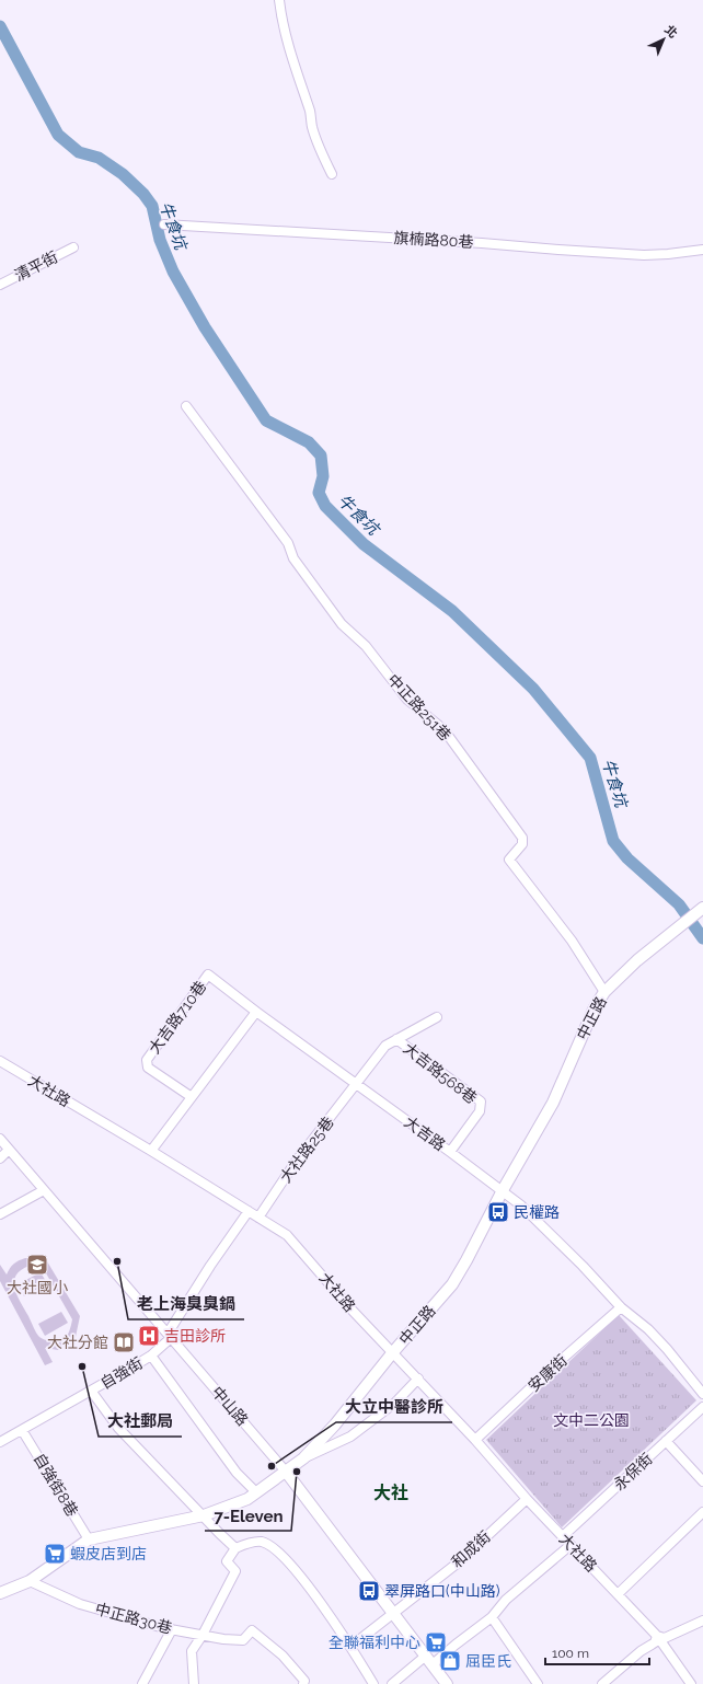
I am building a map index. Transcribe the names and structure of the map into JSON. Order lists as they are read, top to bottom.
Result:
{
  "streets": {
    "main road": ["中正路", "中山路"],
    "street": [
      "旗楠路80巷",
      "清平街",
      "中正路251巷",
      "大吉路710巷",
      "大吉路568巷",
      "大社路",
      "大吉路",
      "大社路25巷",
      "自強街",
      "安康街",
      "永保街",
      "自強街8巷",
      "和成街",
      "中正路30巷"
    ]
  },
  "crossings": [
    ["中正路251巷", "中正路"],
    ["大吉路710巷", "大吉路"],
    ["中正路", "大社路"],
    ["中正路", "大吉路"],
    ["中正路", "中山路"],
    ["中正路", "自強街8巷"],
    ["中正路", "中正路30巷"],
    ["大吉路568巷", "大吉路"],
    ["大吉路568巷", "大社路25巷"],
    ["大社路", "大社路25巷"],
    ["大社路", "自強街"],
    ["大社路", "安康街"],
    ["大社路", "永保街"],
    ["大社路", "和成街"],
    ["大吉路", "大社路25巷"],
    ["大吉路", "安康街"],
    ["自強街", "中山路"],
    ["自強街", "自強街8巷"],
    ["中山路", "和成街"]
  ],
  "districts": ["大社"],
  "water": ["牛食坑"],
  "parks": ["文中二公園"],
  "places": {
    "bus stop": ["民權路", "翠屏路口(中山路)"],
    "other": [
      "老上海臭臭鍋",
      "大社郵局",
      "大立中醫診所",
      "7-Eleven"
    ],
    "school or university": ["大社國小"],
    "hospital": ["吉田診所"],
    "library": ["大社分館"],
    "supermarket": ["蝦皮店到店", "全聯福利中心"],
    "shop": ["屈臣氏"]
  },
  "scale_bar": "100 m",
  "north": "top right"
}
